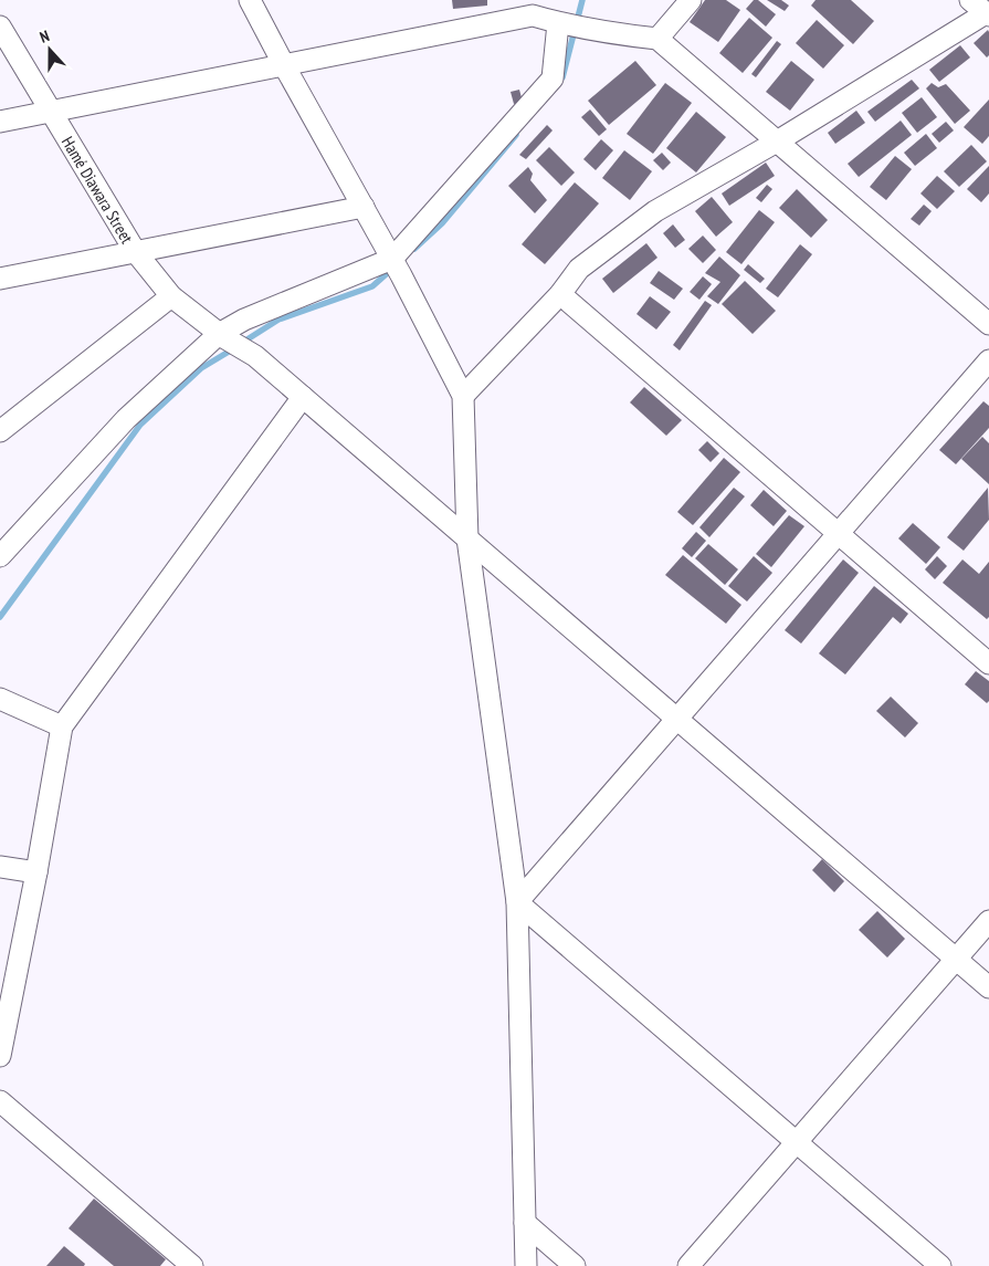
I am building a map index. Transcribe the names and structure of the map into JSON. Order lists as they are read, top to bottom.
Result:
{
  "streets": {
    "street": ["Hamé Diawara Street"]
  },
  "north": "top"
}
